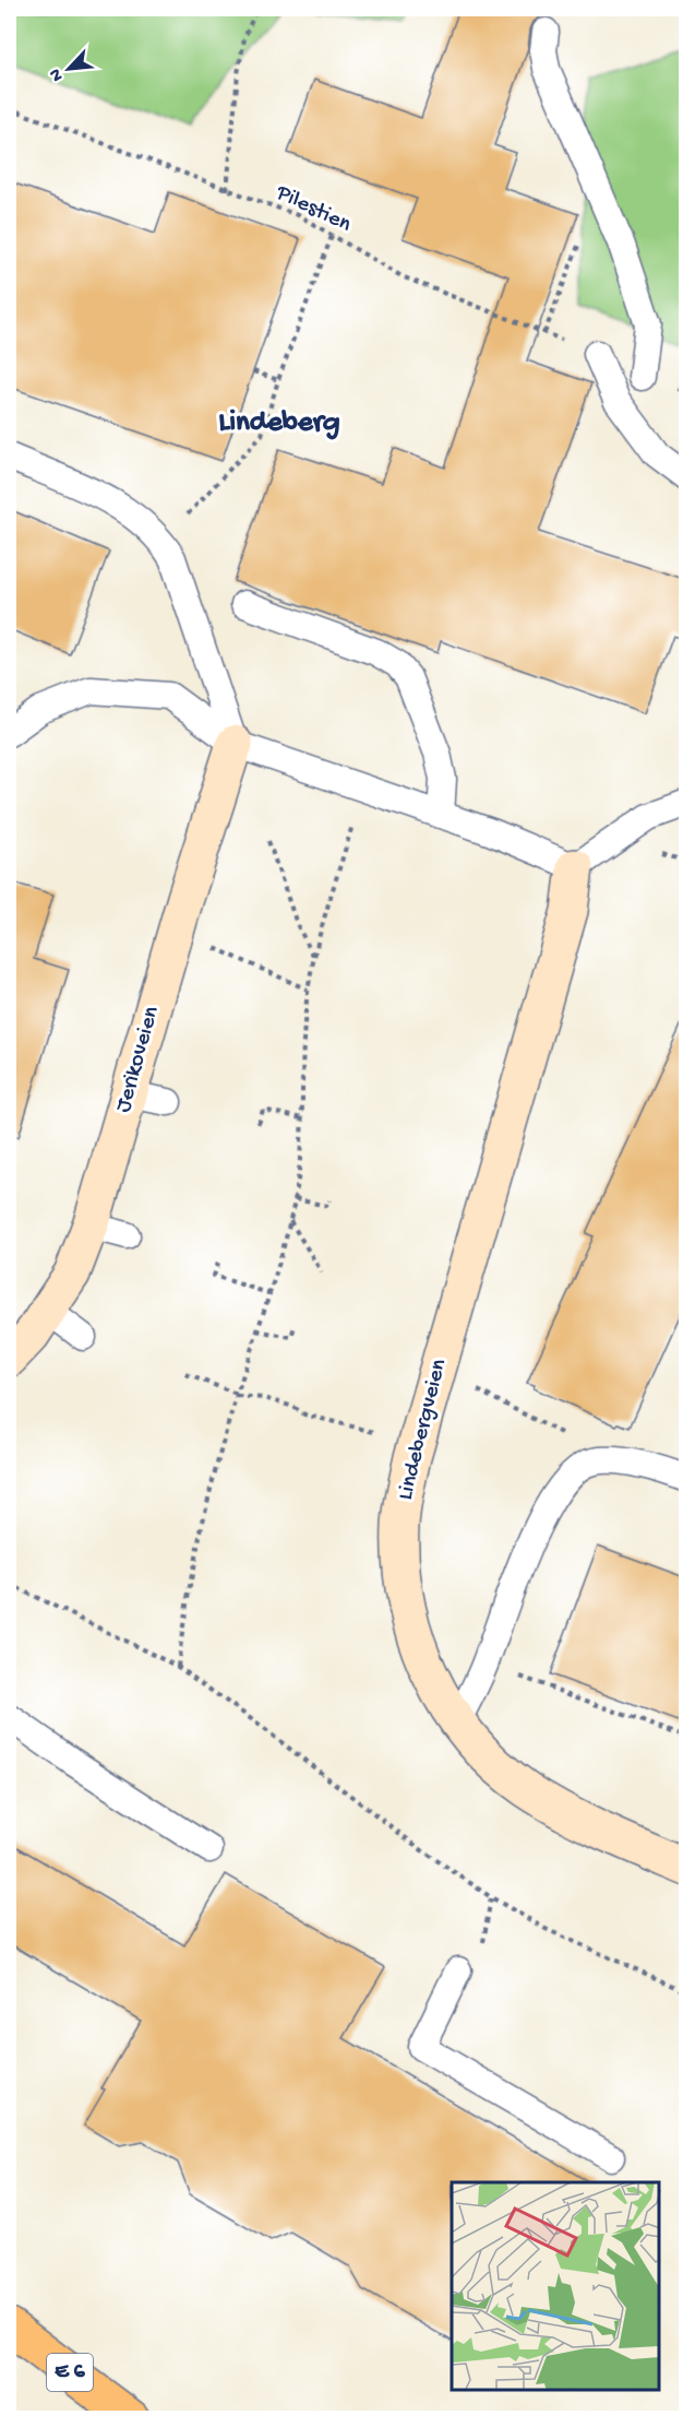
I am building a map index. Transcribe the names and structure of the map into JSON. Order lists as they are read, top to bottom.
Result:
{
  "streets": {
    "highway": ["E 6"],
    "street": ["Jerikoveien", "Lindebergveien"],
    "path": ["Pilestien"]
  },
  "districts": ["Lindeberg"],
  "north": "bottom left"
}
